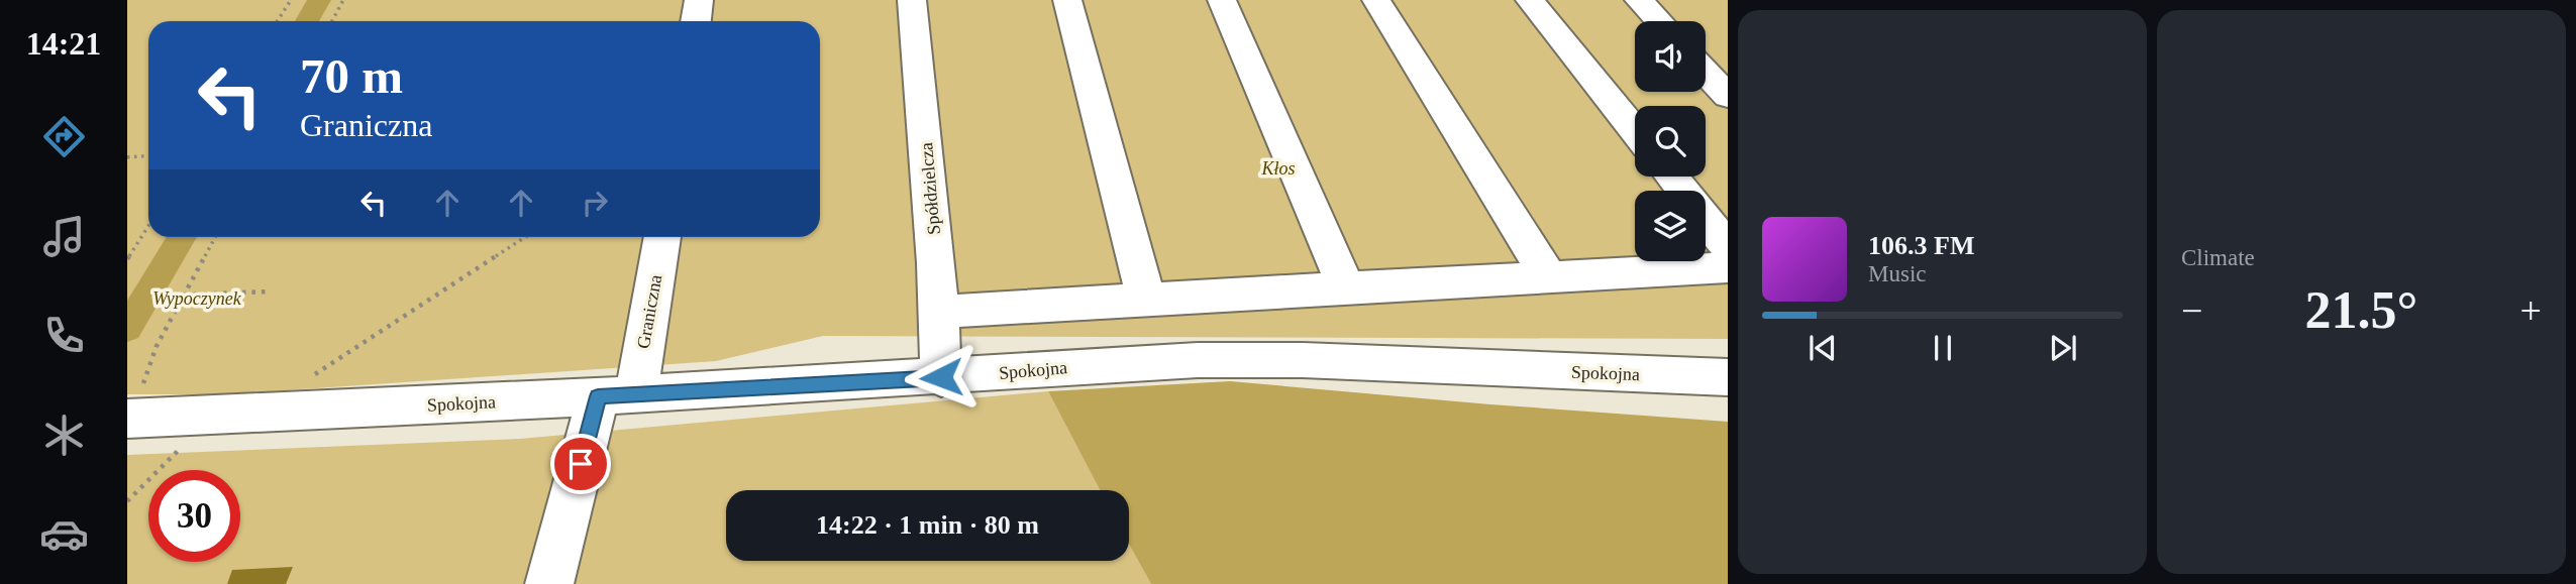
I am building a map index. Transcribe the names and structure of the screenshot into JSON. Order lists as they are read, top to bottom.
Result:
{
  "streets": {
    "street": ["Spółdzielcza", "Graniczna", "Spokojna"]
  },
  "crossings": [
    ["Spółdzielcza", "Spokojna"],
    ["Graniczna", "Spokojna"]
  ],
  "parks": ["Kłos", "Wypoczynek"],
  "page": {
    "tabs": "14:21",
    "tile": "Climate",
    "turn": ["70 m", "Graniczna"],
    "song": ["106.3 FM", "Music"],
    "heat": ["−", "21.5°", "+"],
    "limit": "30",
    "trip": "14:22 · 1 min · 80 m"
  }
}
